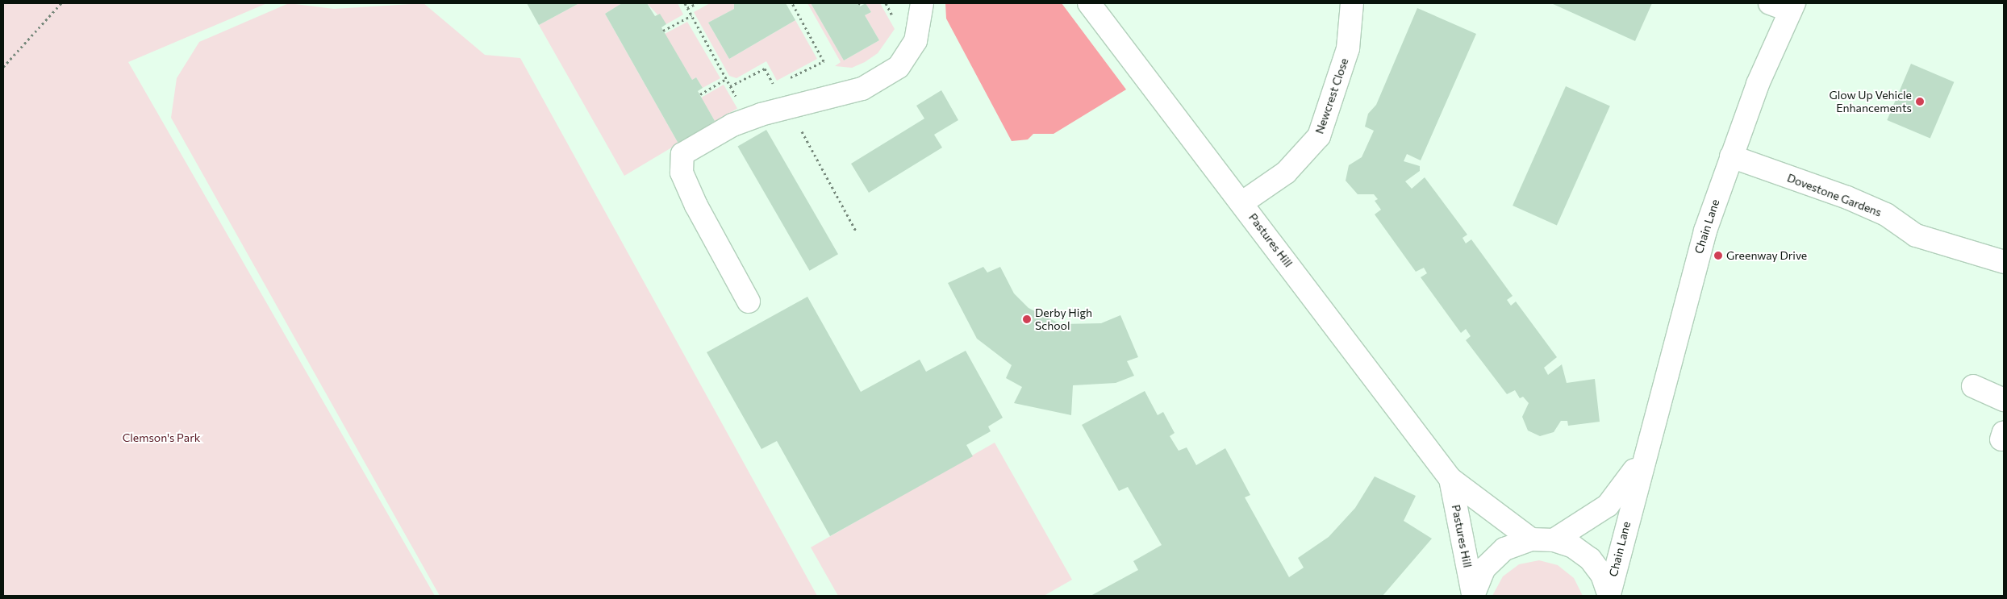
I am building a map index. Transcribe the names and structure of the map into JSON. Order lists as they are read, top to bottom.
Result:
{
  "streets": {
    "street": [
      "Newcrest Close",
      "Dovestone Gardens",
      "Chain Lane",
      "Pastures Hill"
    ]
  },
  "crossings": [
    ["Newcrest Close", "Pastures Hill"],
    ["Dovestone Gardens", "Chain Lane"]
  ],
  "parks": ["Clemson's Park"],
  "places": ["Glow Up Vehicle Enhancements", "Greenway Drive", "Derby High School"]
}
